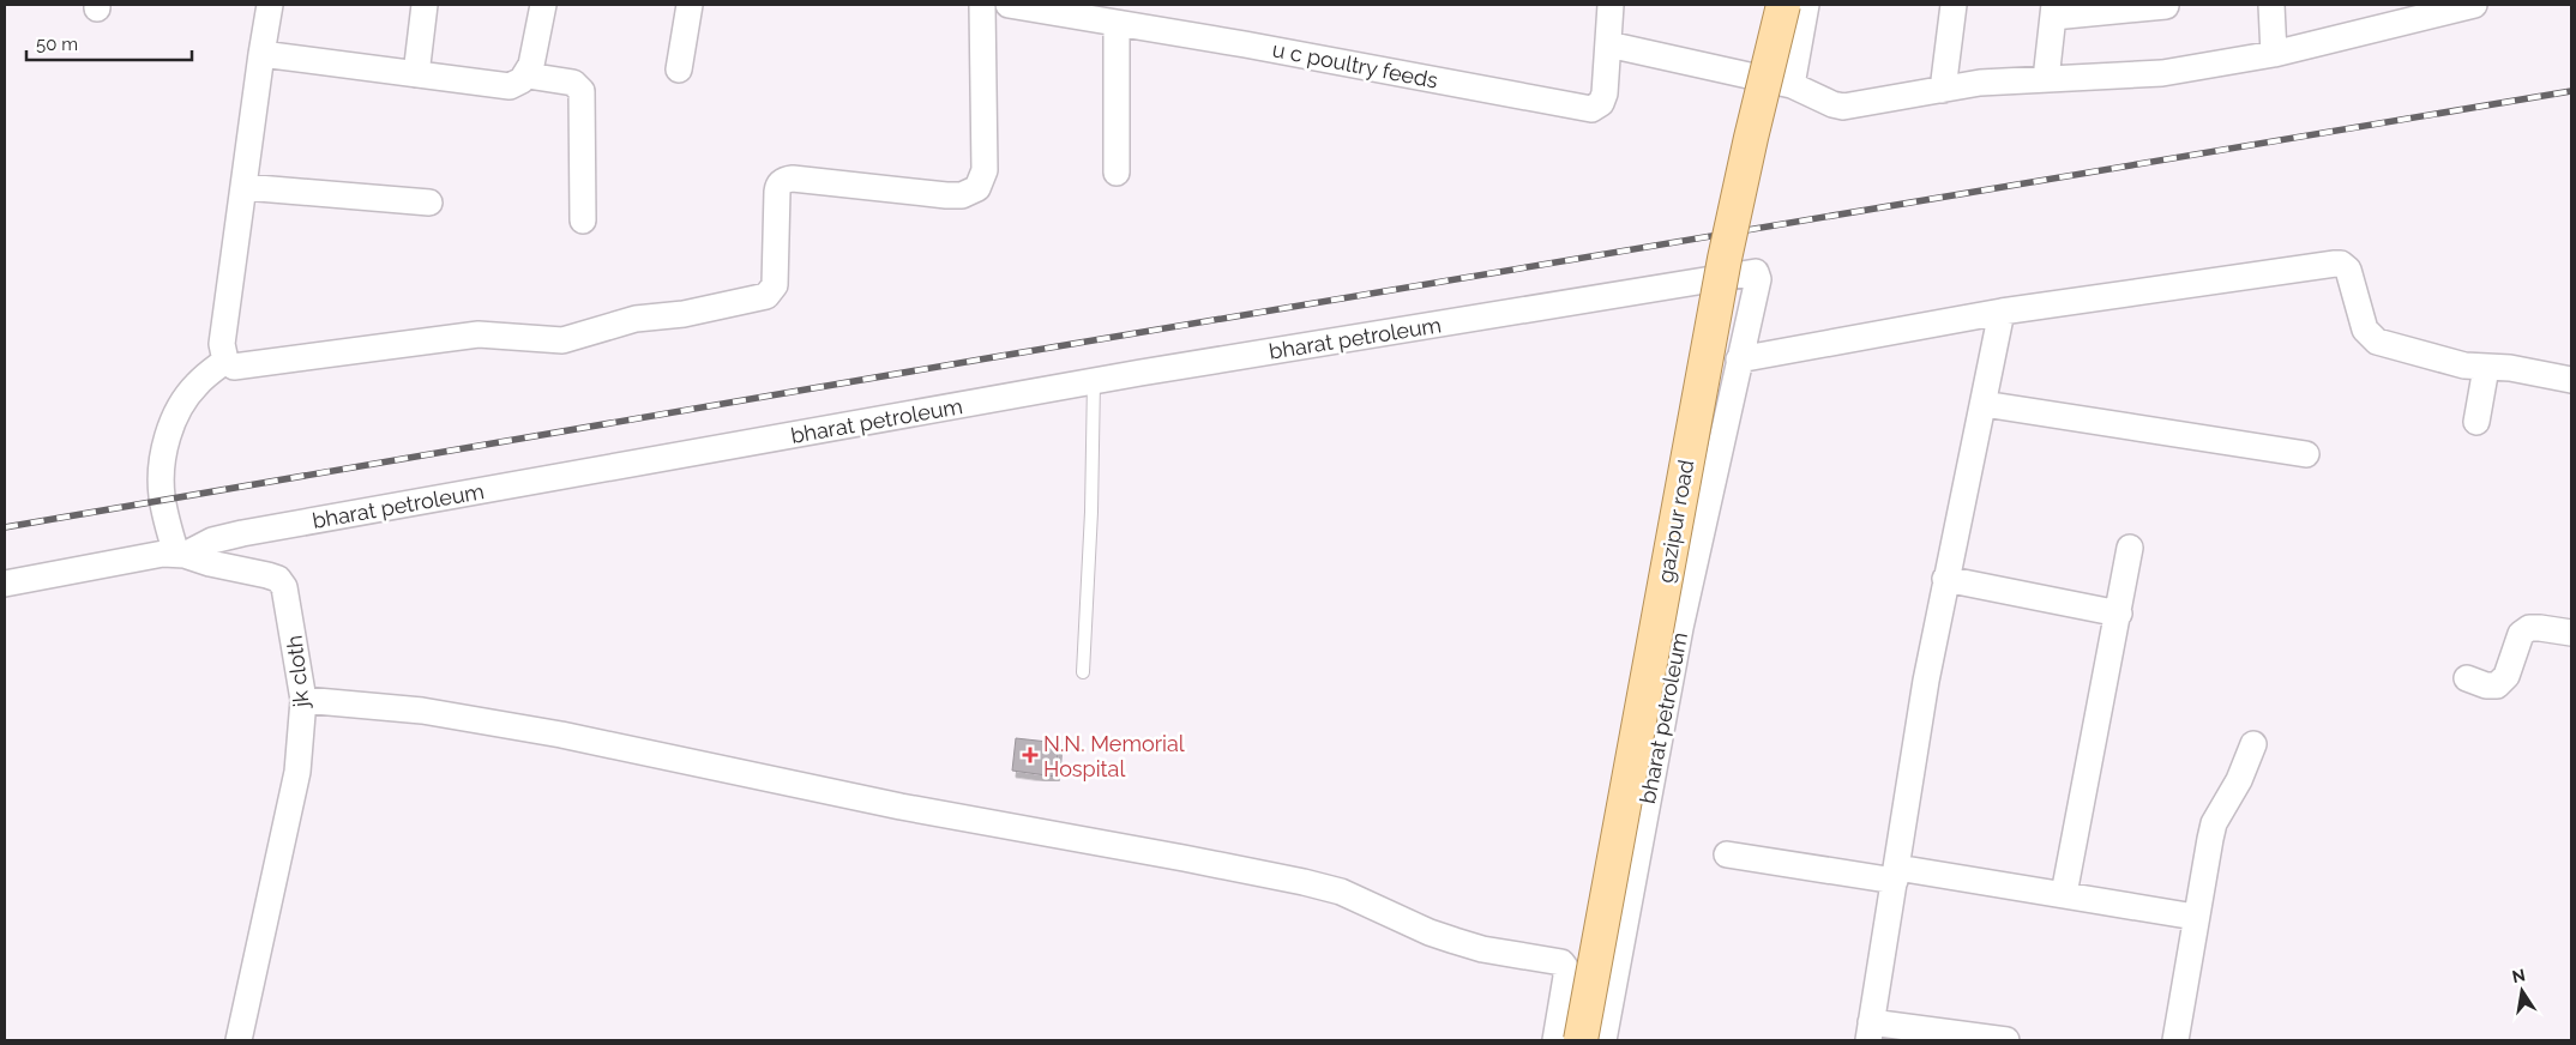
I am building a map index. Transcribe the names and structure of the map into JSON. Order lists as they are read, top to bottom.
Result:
{
  "streets": {
    "main road": ["gazipur road"],
    "street": ["u c poultry feeds", "bharat petroleum", "jk cloth"]
  },
  "crossings": [
    ["bharat petroleum", "jk cloth"]
  ],
  "places": {
    "health": ["N.N. Memorial Hospital"]
  },
  "scale_bar": "50 m",
  "north": "top"
}
